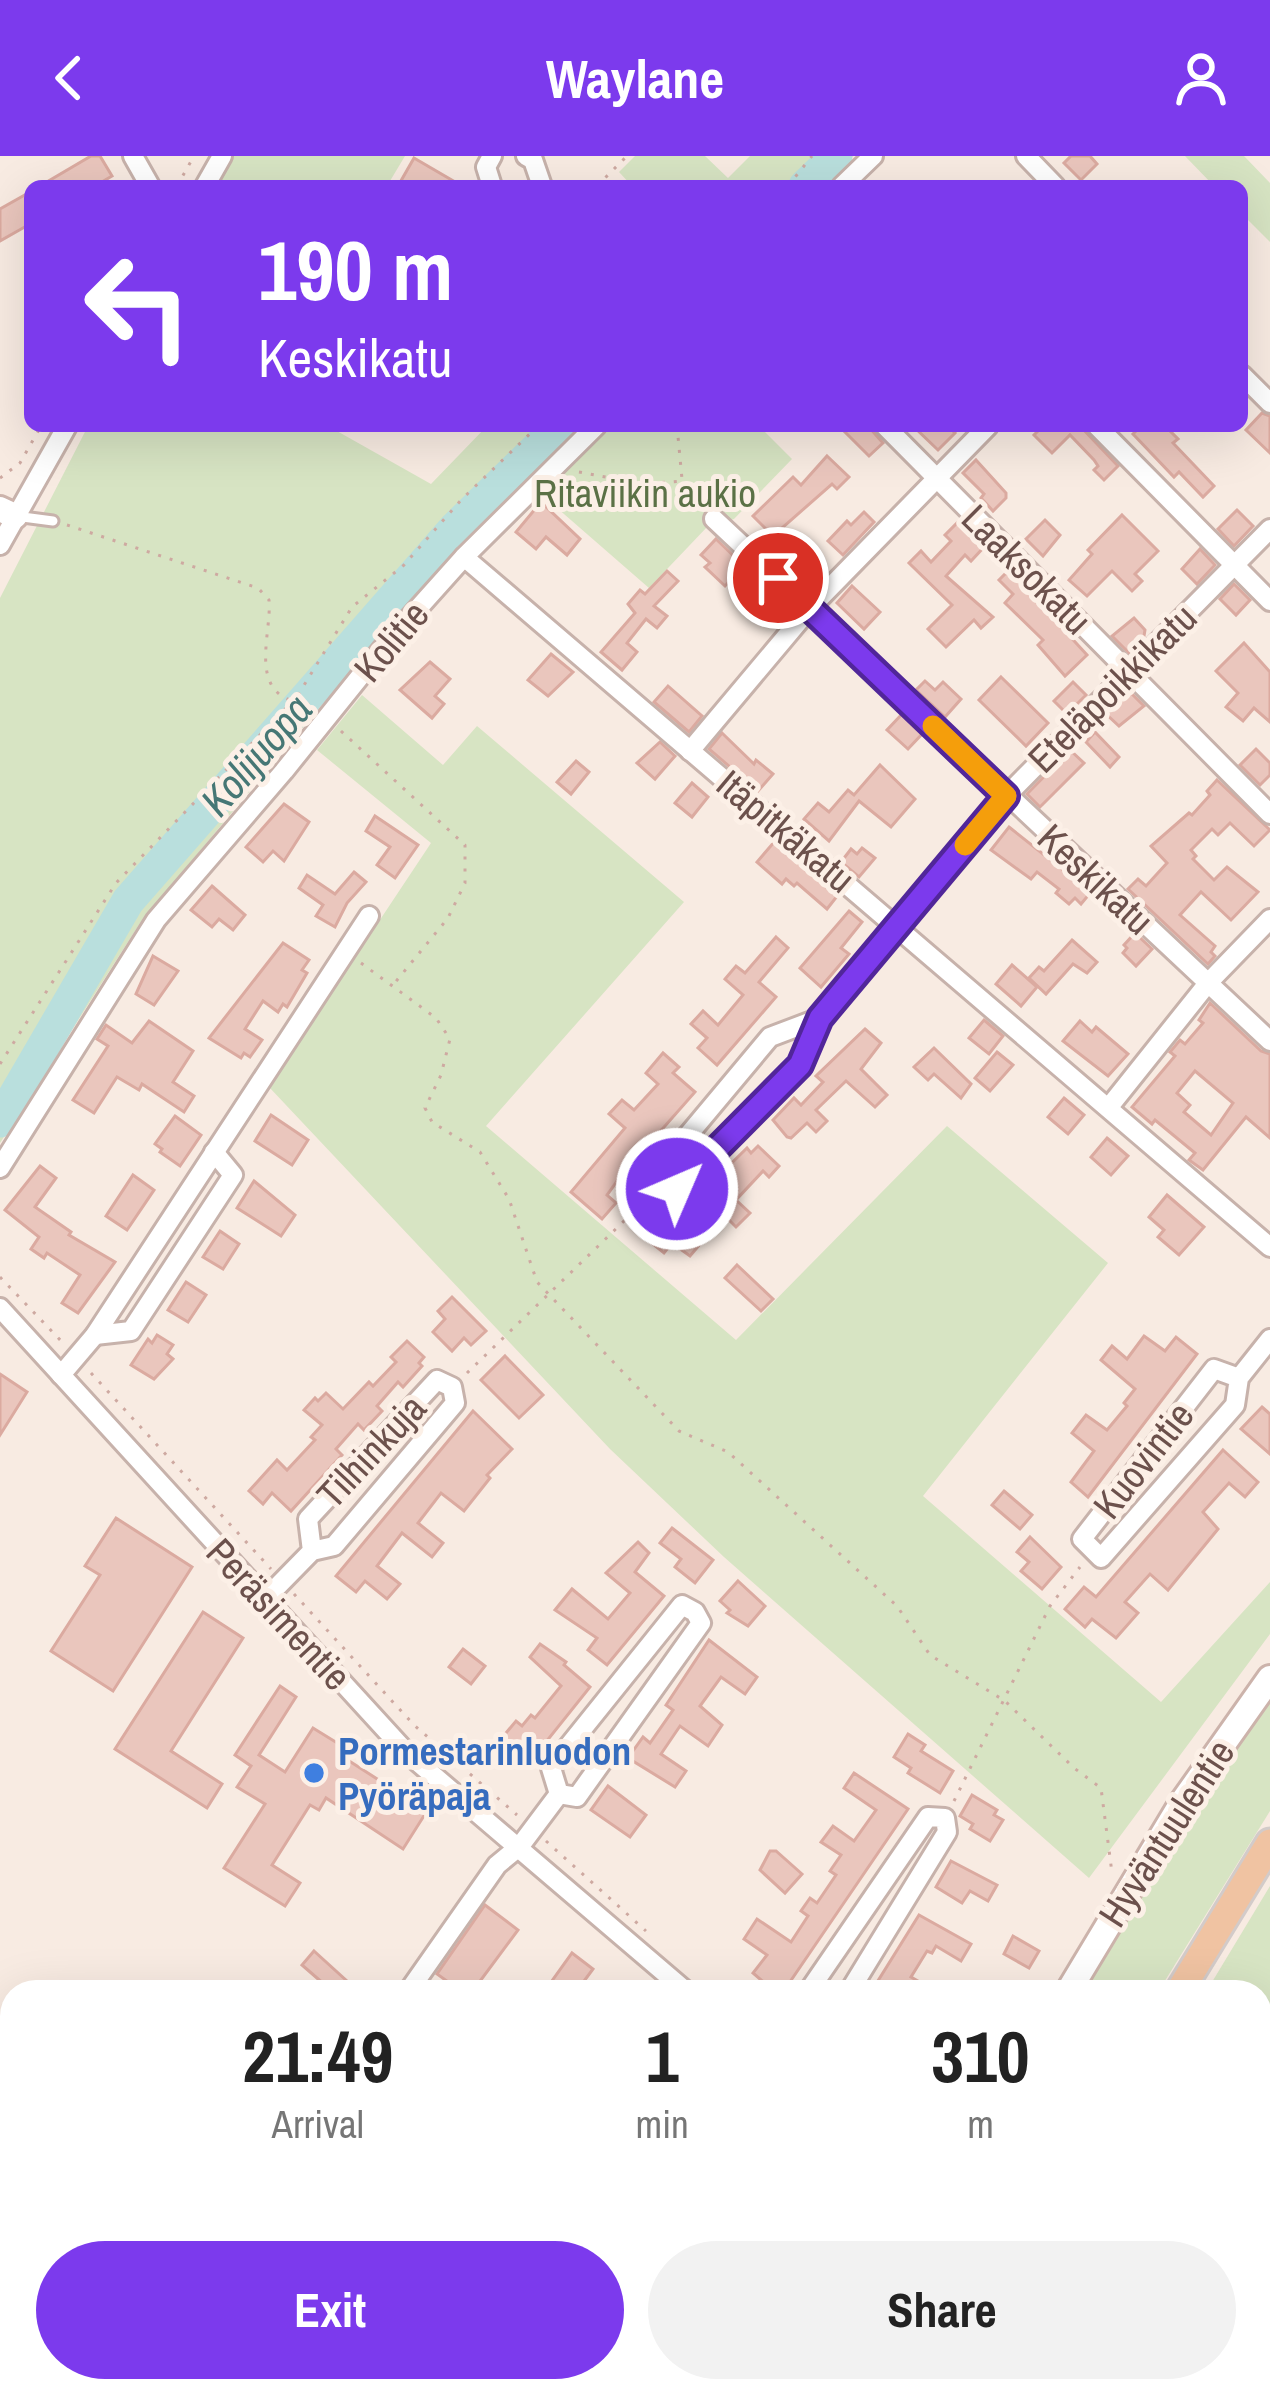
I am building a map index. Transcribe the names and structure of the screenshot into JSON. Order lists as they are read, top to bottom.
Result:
{
  "streets": {
    "street": [
      "Laaksokatu",
      "Kolitie",
      "Eteläpoikkikatu",
      "Itäpitkäkatu",
      "Keskikatu",
      "Tilhinkuja",
      "Kuovintie",
      "Peräsimentie",
      "Hyväntuulentie"
    ]
  },
  "crossings": [
    ["Laaksokatu", "Eteläpoikkikatu"],
    ["Kolitie", "Itäpitkäkatu"],
    ["Eteläpoikkikatu", "Itäpitkäkatu"],
    ["Eteläpoikkikatu", "Keskikatu"],
    ["Tilhinkuja", "Peräsimentie"]
  ],
  "water": ["Kolijuopa"],
  "parks": ["Ritaviikin aukio"],
  "places": ["Pormestarinluodon Pyöräpaja"],
  "page": {
    "header": "Waylane",
    "turn": ["190 m", "Keskikatu"],
    "eta": [
      "21:49",
      "Arrival",
      "1",
      "min",
      "310",
      "m"
    ],
    "buttons": ["Exit", "Share"]
  }
}
